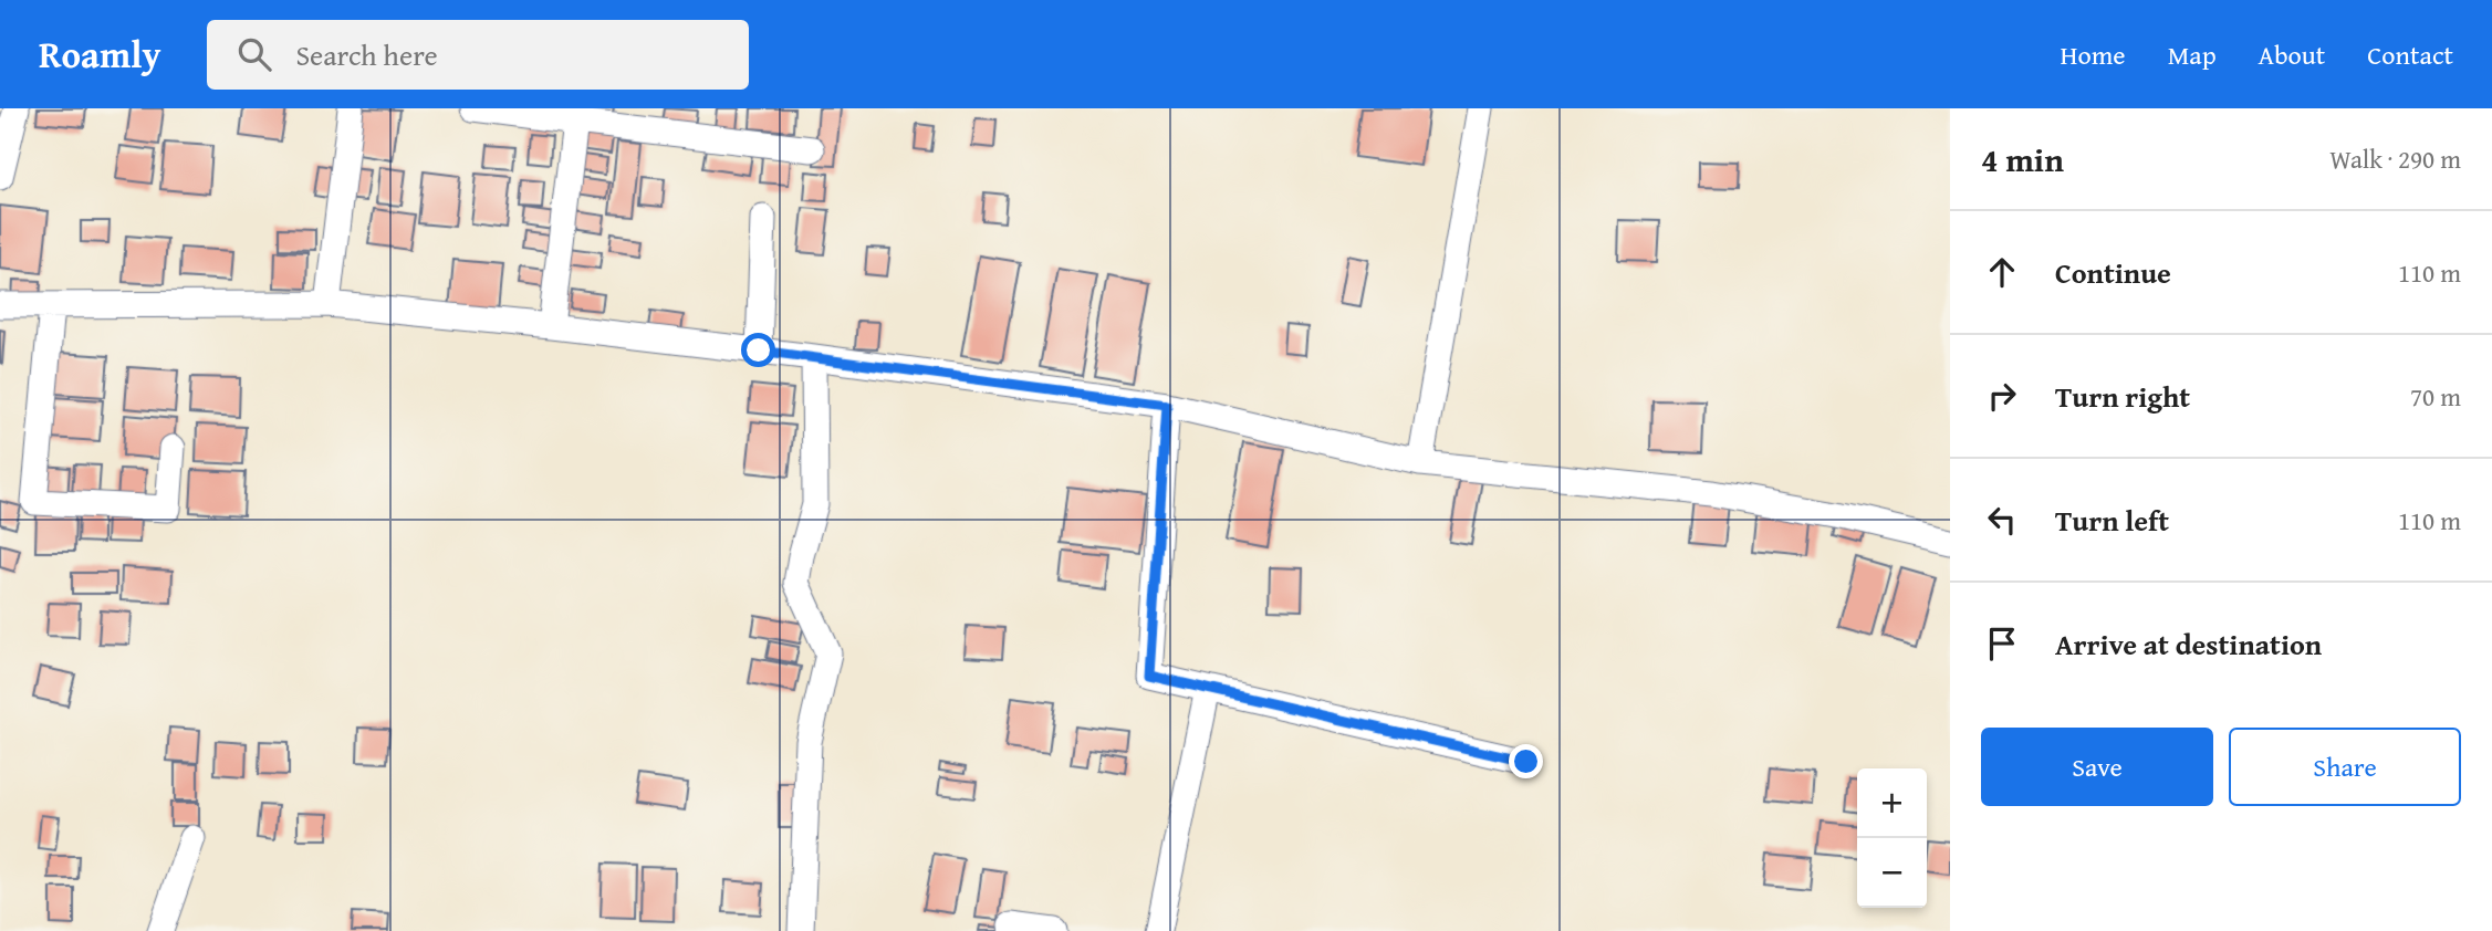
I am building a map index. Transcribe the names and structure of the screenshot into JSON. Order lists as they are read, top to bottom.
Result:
{
  "page": {
    "header": "Roamly",
    "search": "Search here",
    "nav": [
      "Home",
      "Map",
      "About",
      "Contact"
    ],
    "heading": ["4 min", "Walk · 290 m"],
    "list": [
      ["Continue", "110 m"],
      ["Turn right", "70 m"],
      ["Turn left", "110 m"],
      "Arrive at destination"
    ],
    "buttons": ["Save", "Share"],
    "map_buttons": ["+", "−"]
  }
}
